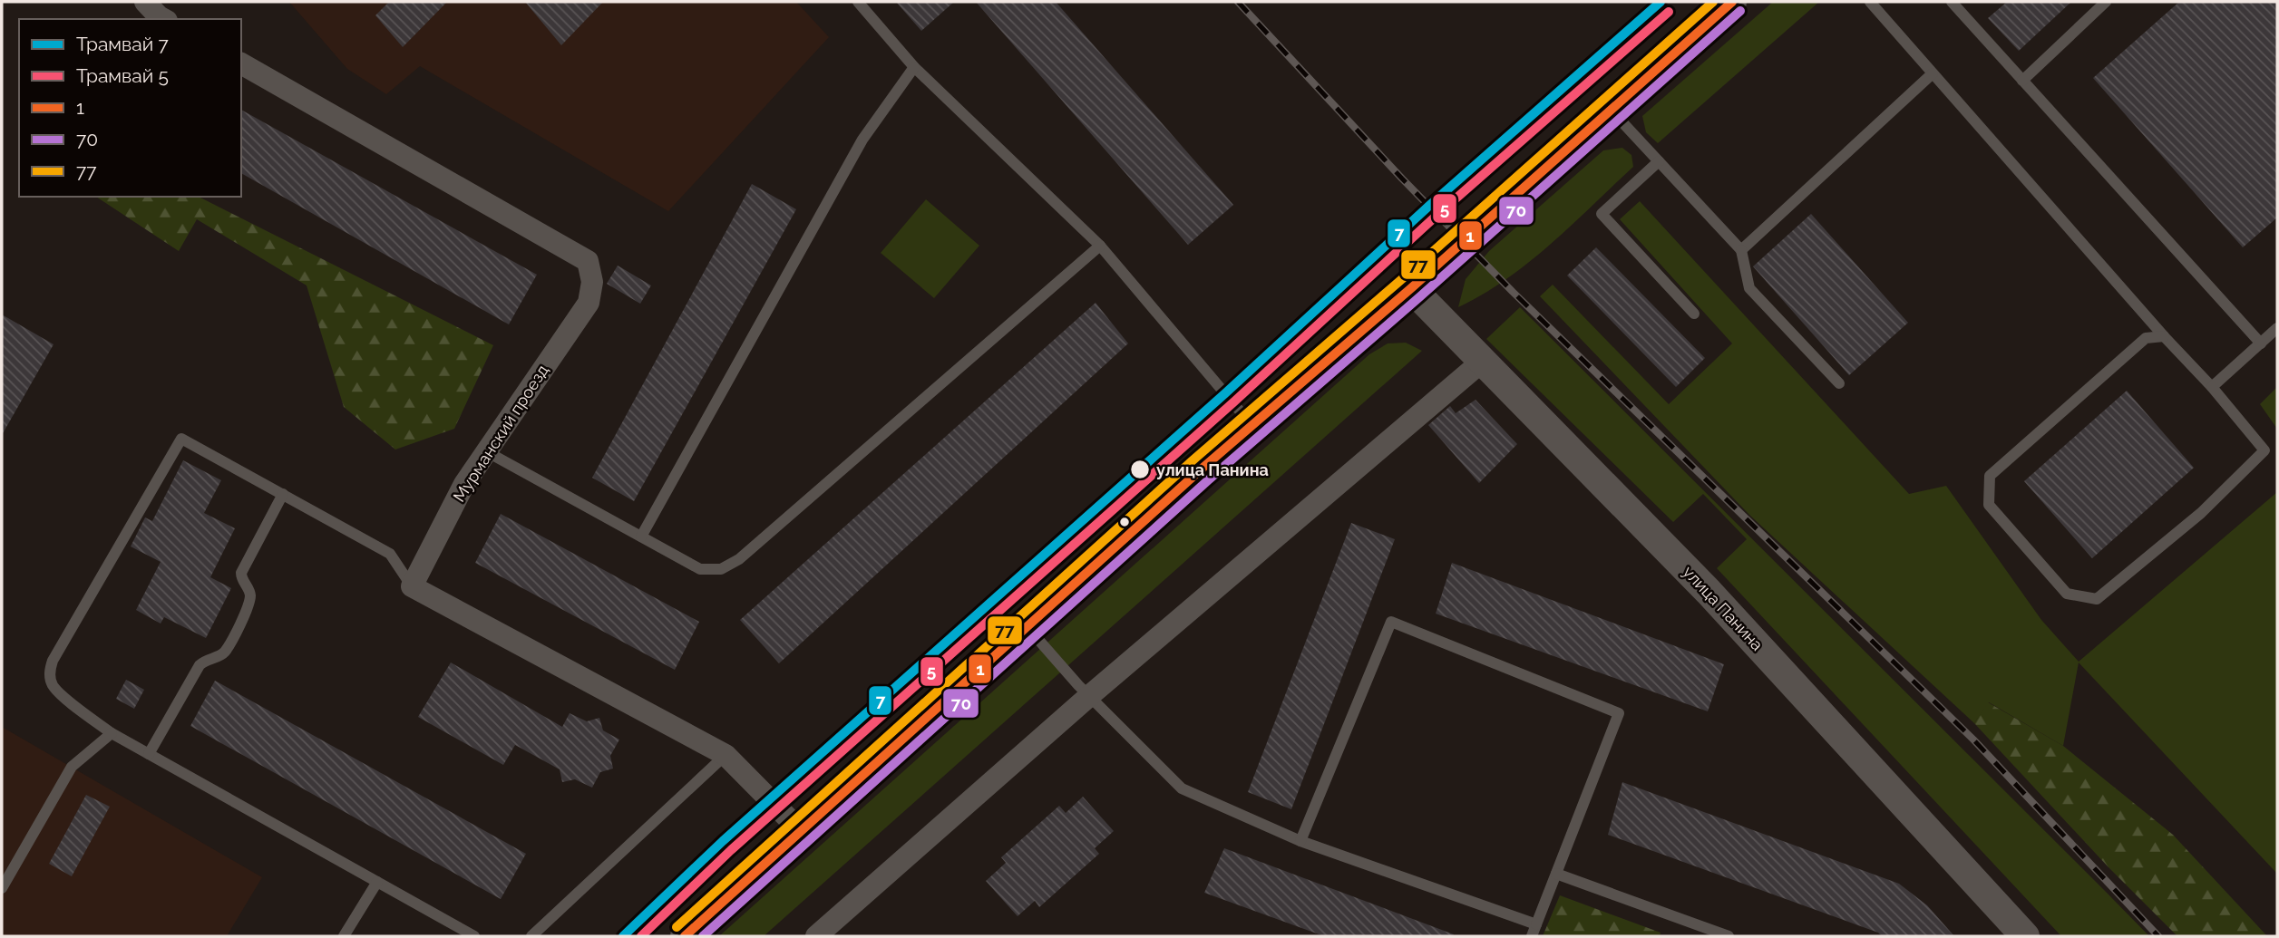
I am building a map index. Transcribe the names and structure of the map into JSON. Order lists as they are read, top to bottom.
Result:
{
  "streets": {
    "street": ["Мурманский проезд", "улица Панина"]
  },
  "places": ["улица Панина"],
  "lines": [
    "tram line 7",
    "transit line 1",
    "transit line 77",
    "transit line 70",
    "tram line 5"
  ],
  "legend": [
    "Трамвай 7",
    "Трамвай 5",
    "1",
    "70",
    "77"
  ]
}
